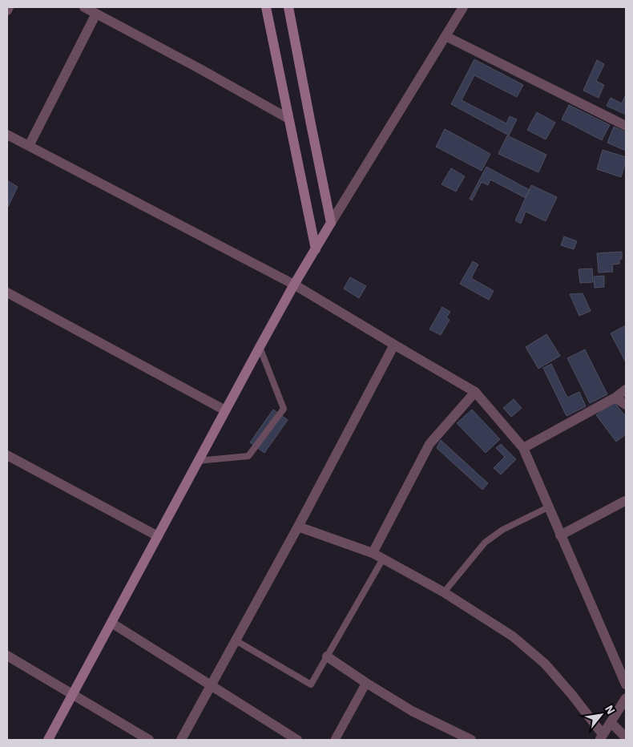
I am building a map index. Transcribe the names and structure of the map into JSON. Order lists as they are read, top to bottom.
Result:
{
  "north": "top right"
}
